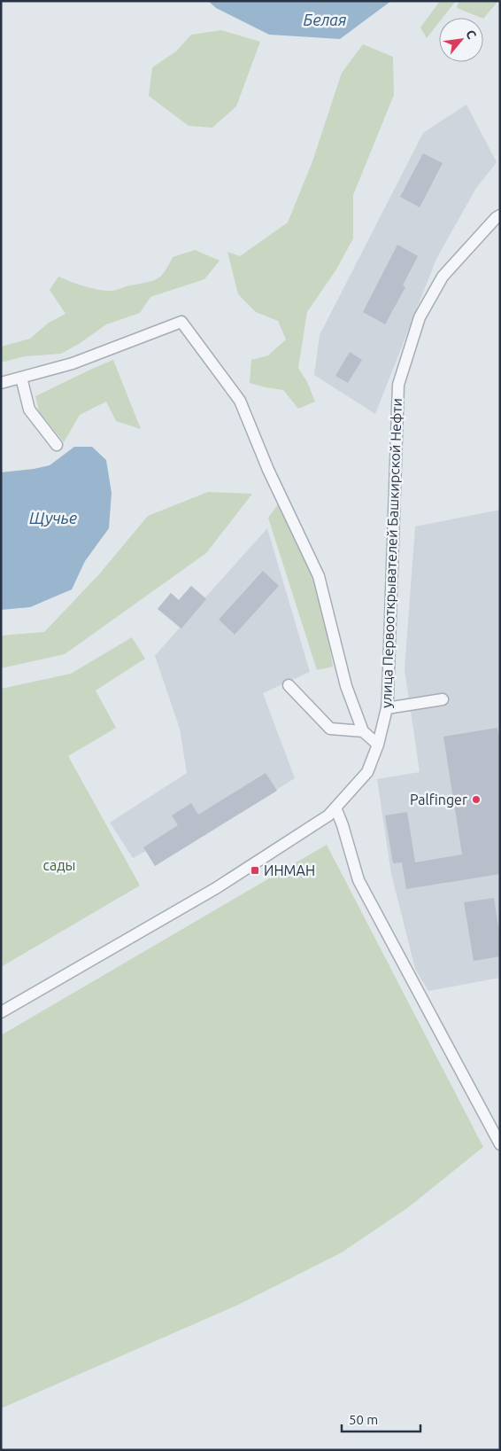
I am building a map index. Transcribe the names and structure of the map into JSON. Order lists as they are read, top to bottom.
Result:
{
  "streets": {
    "street": ["улица Первооткрывателей Башкирской Нефти"]
  },
  "water": ["Белая", "Щучье"],
  "parks": ["сады"],
  "places": {
    "other": ["Palfinger"],
    "transit": ["ИНМАН"]
  },
  "scale_bar": "50 m",
  "north": "top right"
}
